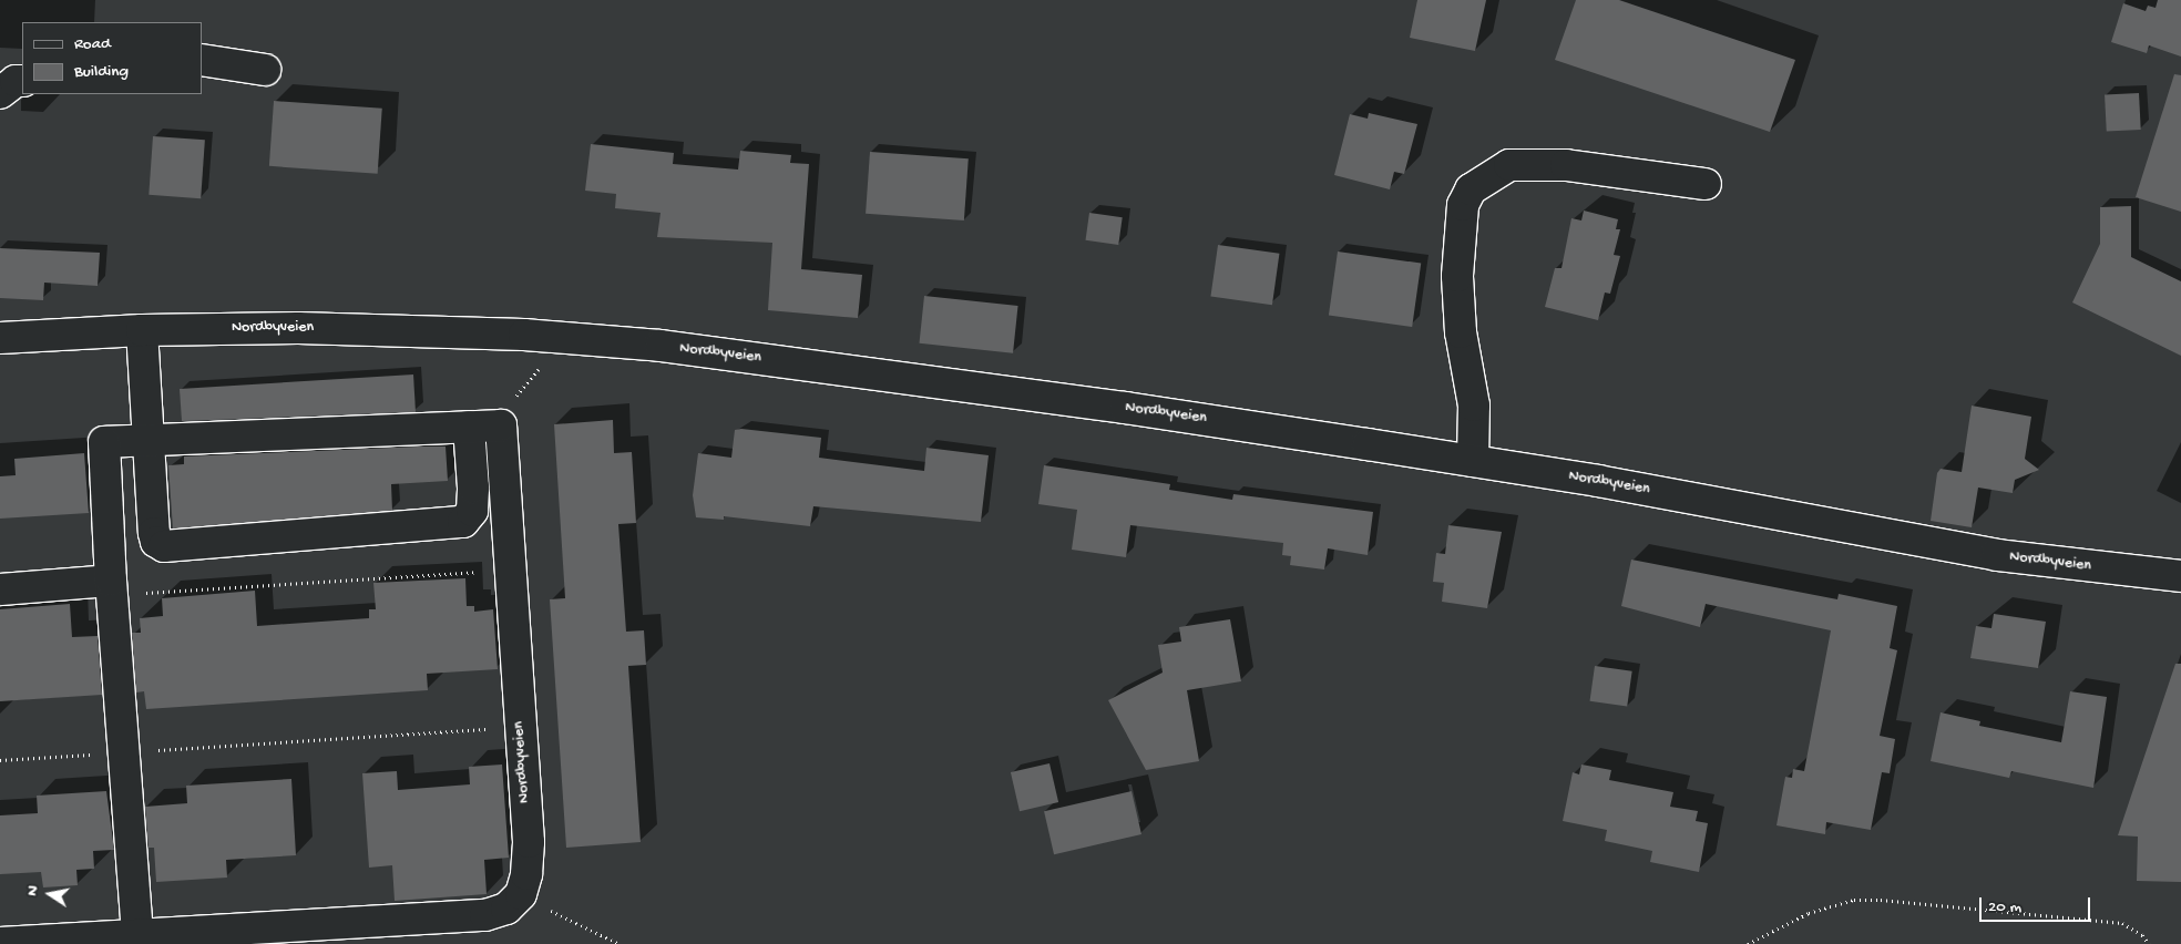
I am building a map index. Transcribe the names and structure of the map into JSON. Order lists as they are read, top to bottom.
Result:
{
  "streets": {
    "main road": ["Nordbyveien"]
  },
  "legend": ["Road", "Building"],
  "scale_bar": "20 m",
  "north": "left"
}
